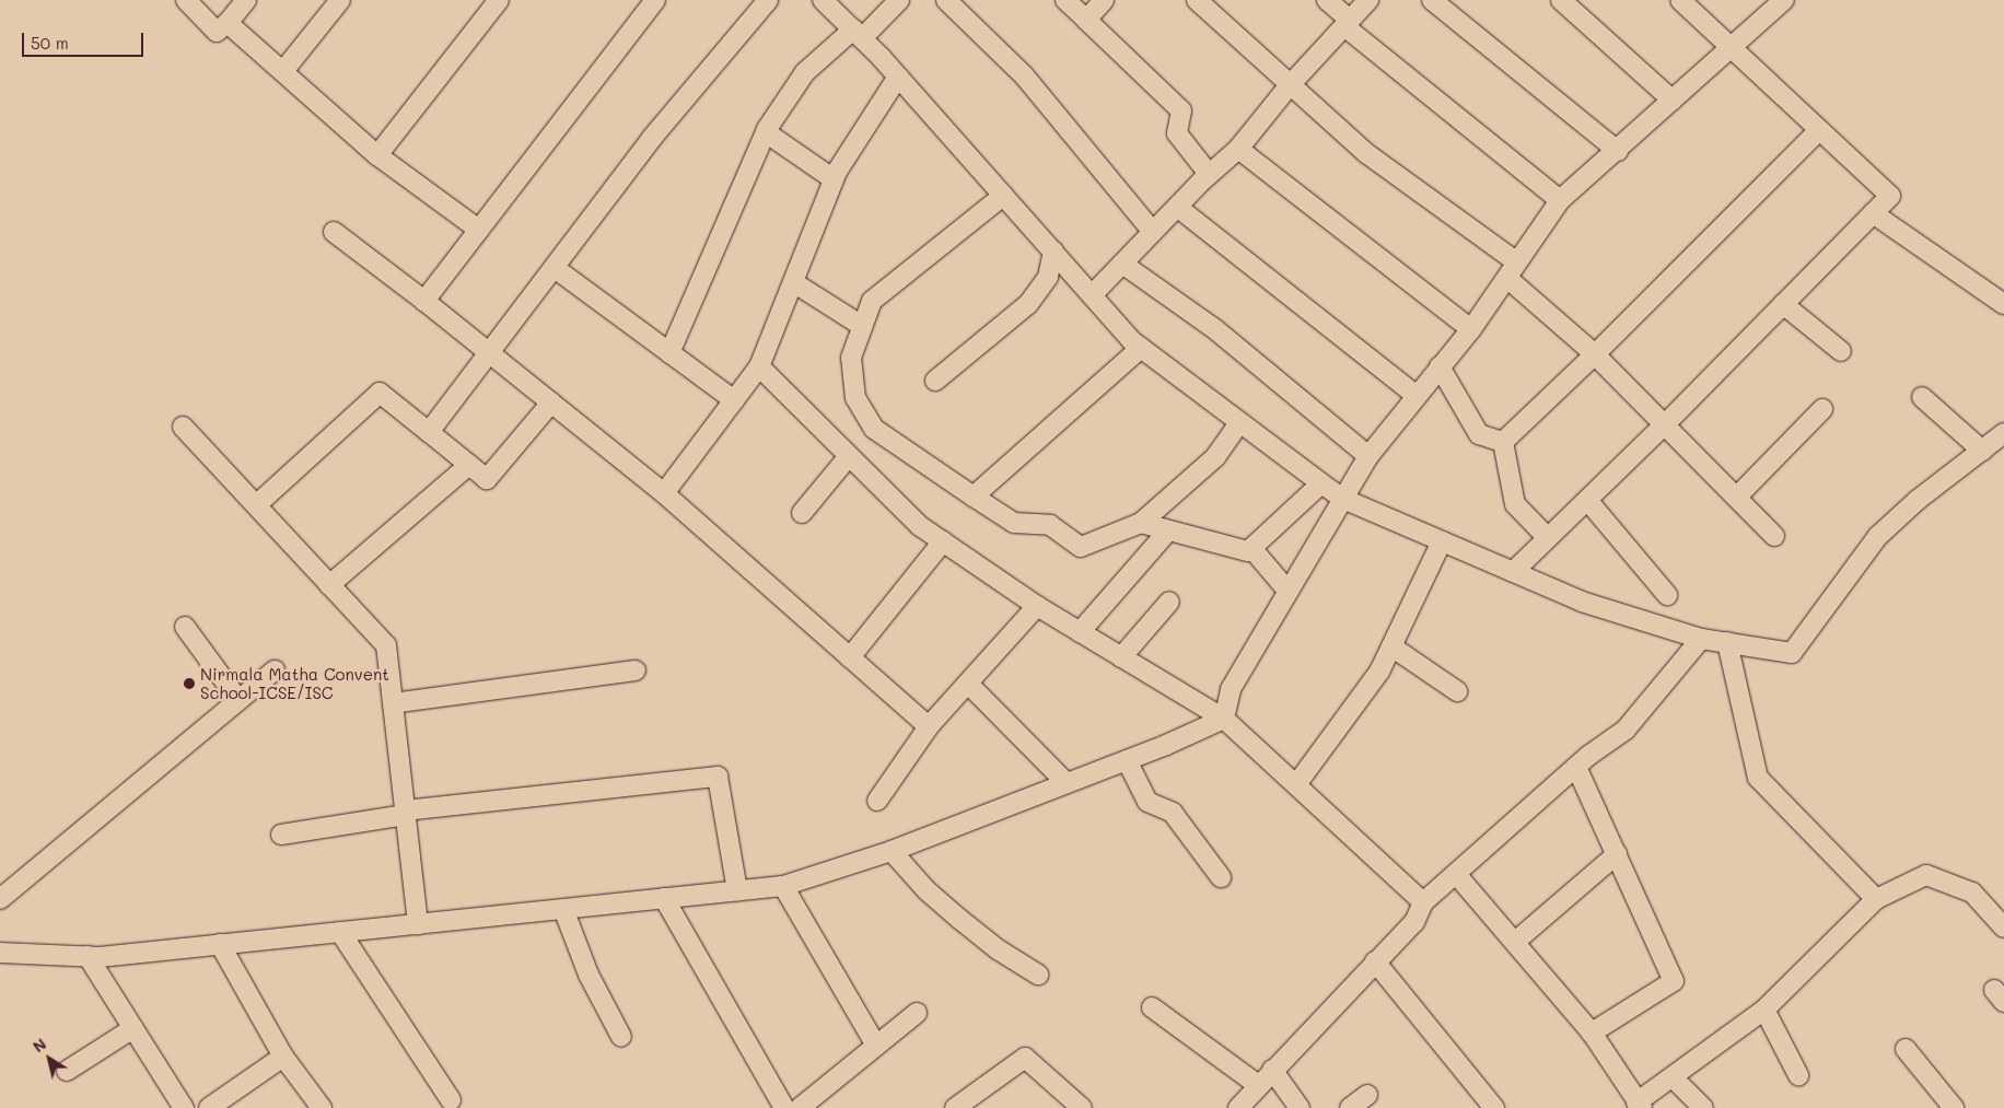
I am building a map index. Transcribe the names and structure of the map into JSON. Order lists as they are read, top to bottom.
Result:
{
  "places": ["Nirmala Matha Convent School-ICSE/ISC"],
  "scale_bar": "50 m",
  "north": "top left"
}
